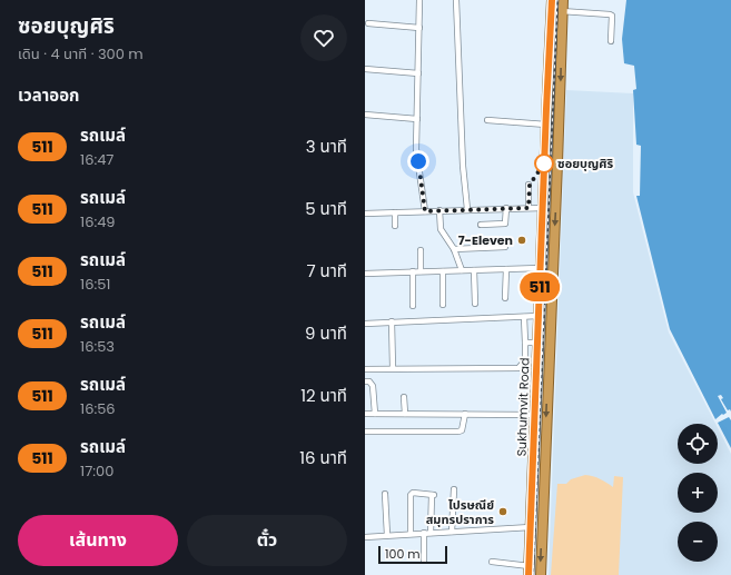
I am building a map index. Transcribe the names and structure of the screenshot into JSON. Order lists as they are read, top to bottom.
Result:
{
  "streets": {
    "highway": ["Sukhumvit Road"]
  },
  "places": ["ซอยบุญศิริ", "7-Eleven", "ไปรษณีย์ สมุทรปราการ"],
  "lines": ["bus line 511"],
  "scale_bar": "100 m",
  "page": {
    "heading": [
      ["ซอยบุญศิริ", "เดิน · 4 นาที · 300 m"],
      "เวลาออก"
    ],
    "on_map": "511",
    "list": [
      {
        "mark": "511",
        "name": "รถเมล์",
        "note": "16:47",
        "value": "3 นาที"
      },
      {
        "mark": "511",
        "name": "รถเมล์",
        "note": "16:49",
        "value": "5 นาที"
      },
      {
        "mark": "511",
        "name": "รถเมล์",
        "note": "16:51",
        "value": "7 นาที"
      },
      {
        "mark": "511",
        "name": "รถเมล์",
        "note": "16:53",
        "value": "9 นาที"
      },
      {
        "mark": "511",
        "name": "รถเมล์",
        "note": "16:56",
        "value": "12 นาที"
      },
      {
        "mark": "511",
        "name": "รถเมล์",
        "note": "17:00",
        "value": "16 นาที"
      }
    ],
    "map_buttons": ["+", "−"],
    "buttons": ["เส้นทาง", "ตั๋ว"],
    "scale": "100 m"
  }
}
